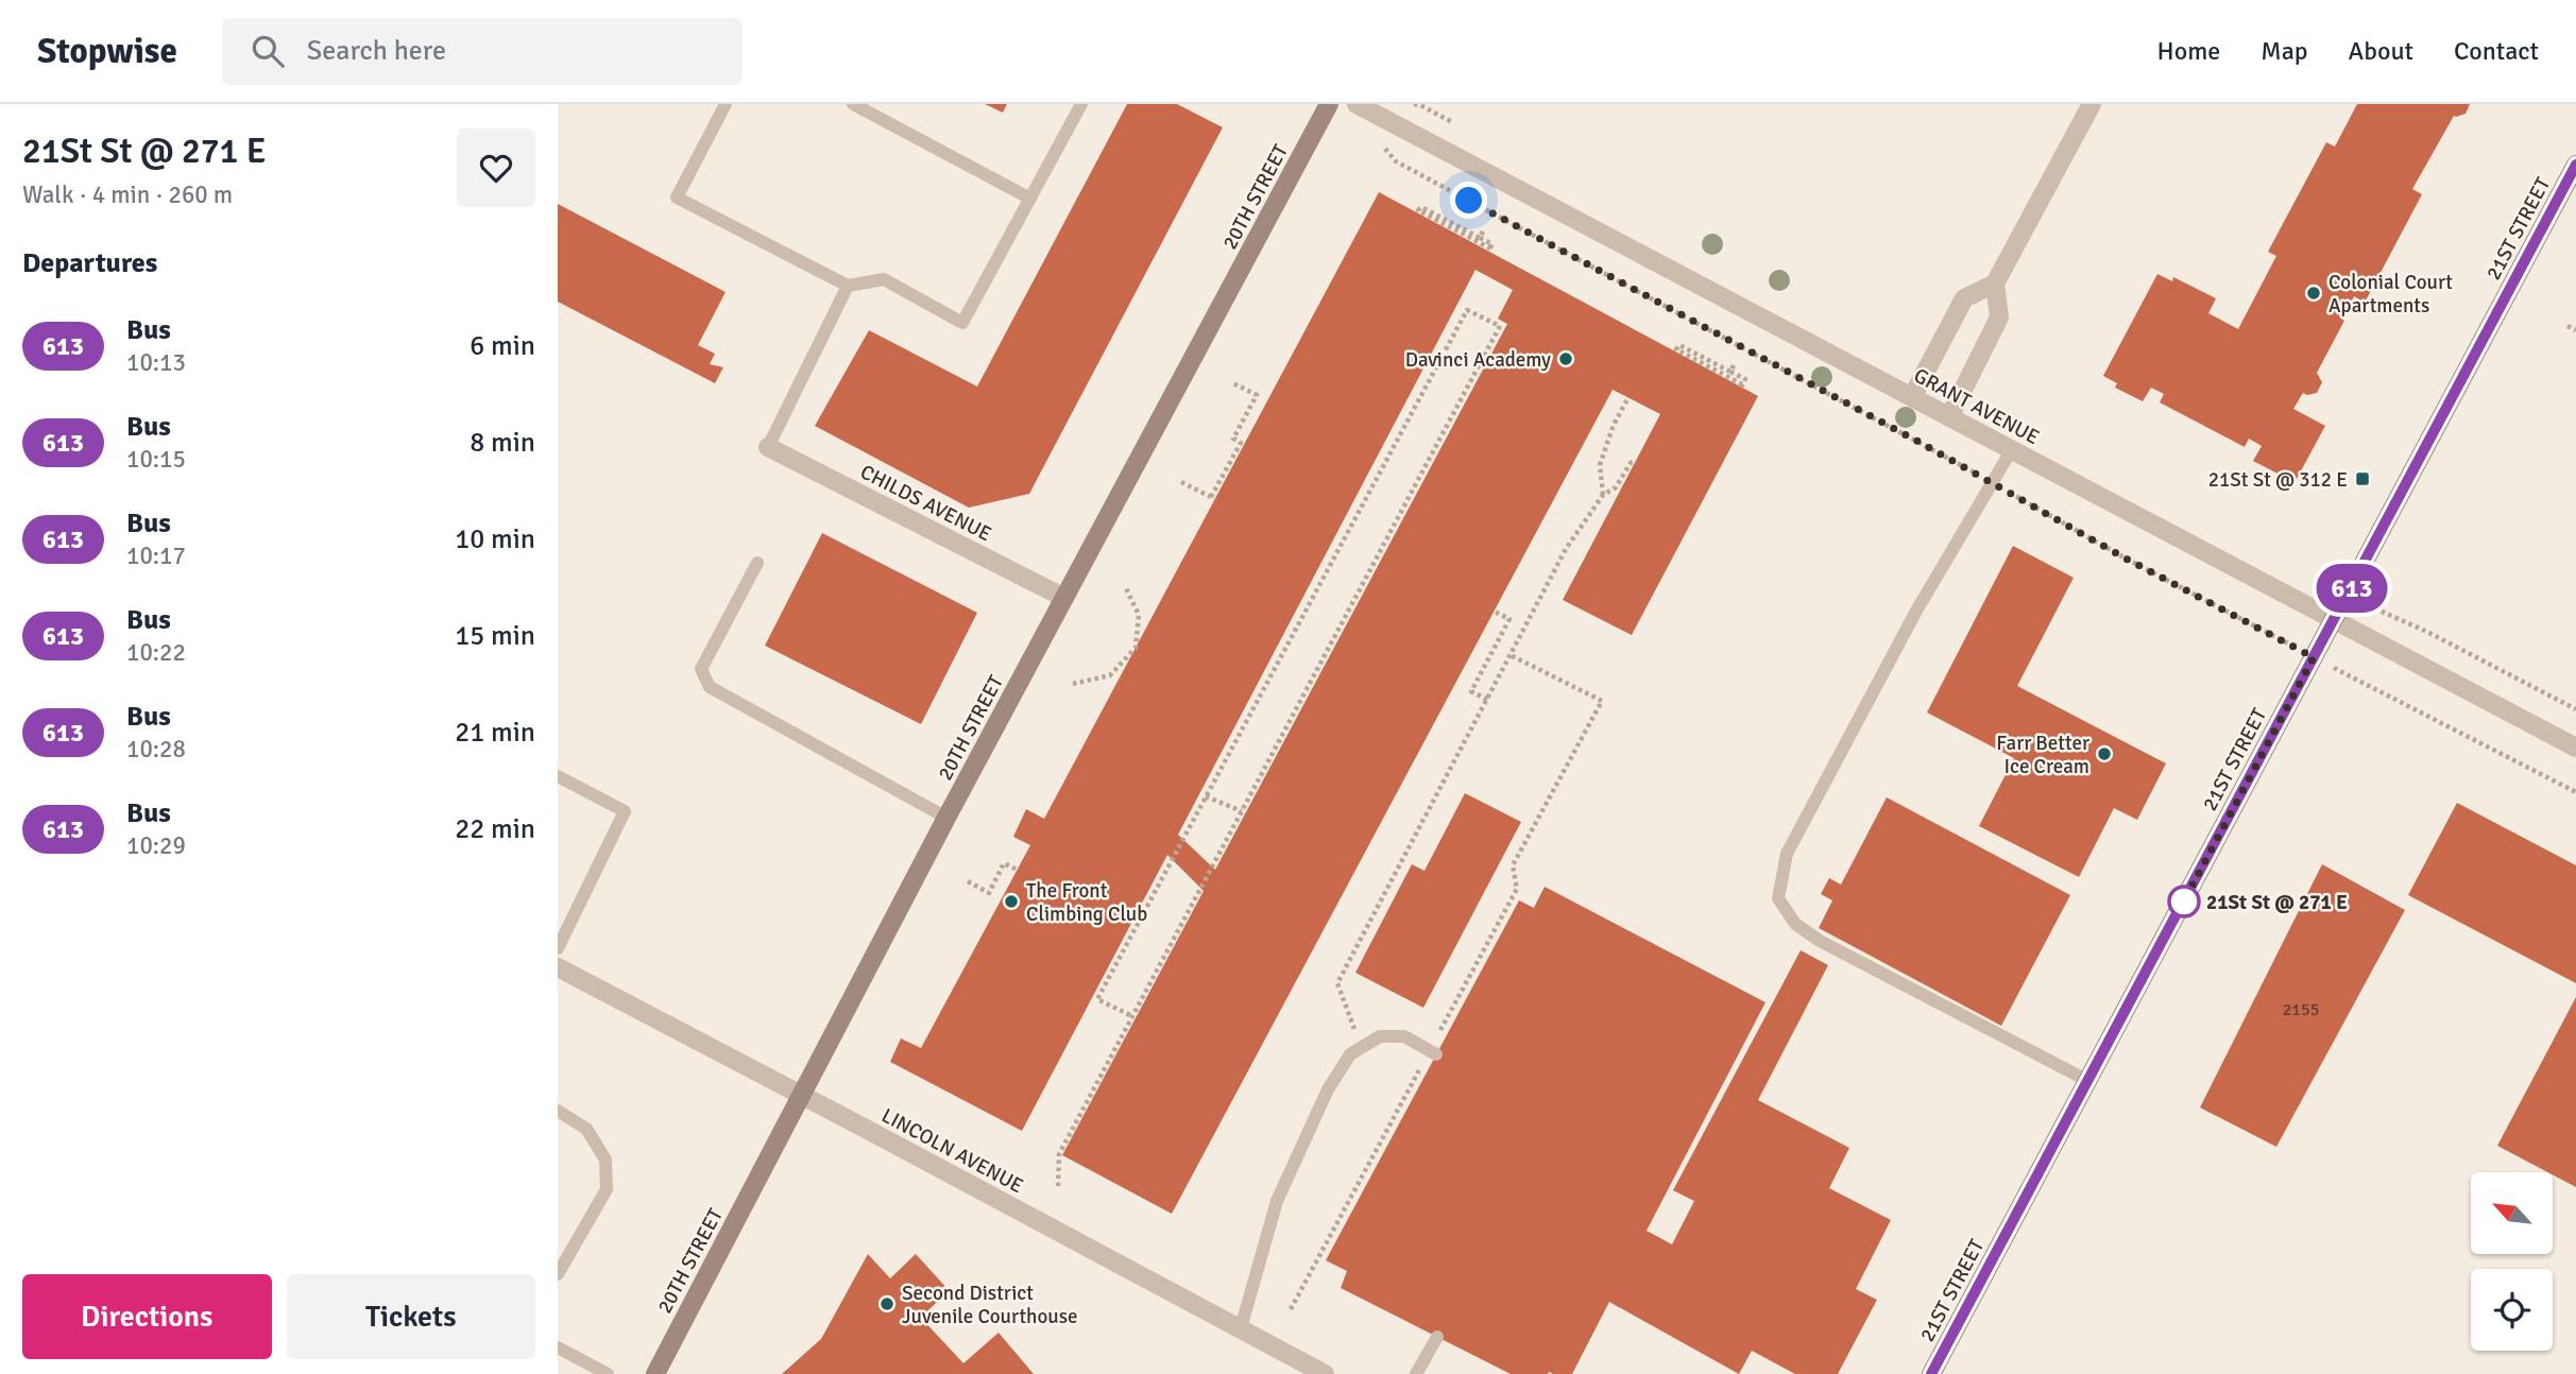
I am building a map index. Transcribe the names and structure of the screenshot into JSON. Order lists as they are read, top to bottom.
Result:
{
  "streets": {
    "main road": ["20TH STREET", "21ST STREET"],
    "street": ["GRANT AVENUE", "CHILDS AVENUE", "LINCOLN AVENUE"]
  },
  "crossings": [
    ["20TH STREET", "CHILDS AVENUE"],
    ["20TH STREET", "LINCOLN AVENUE"],
    ["21ST STREET", "GRANT AVENUE"]
  ],
  "places": {
    "other": [
      "Colonial Court Apartments",
      "Davinci Academy",
      "Farr Better Ice Cream",
      "The Front Climbing Club",
      "21St St @ 271 E",
      "Second District Juvenile Courthouse"
    ],
    "transit": ["21St St @ 312 E"]
  },
  "lines": ["bus line 613"],
  "house_numbers": ["2155"],
  "north": "top left",
  "page": {
    "header": "Stopwise",
    "search": "Search here",
    "nav": [
      "Home",
      "Map",
      "About",
      "Contact"
    ],
    "heading": [
      ["21St St @ 271 E", "Walk · 4 min · 260 m"],
      "Departures"
    ],
    "on_map": "613",
    "list": [
      {
        "mark": "613",
        "name": "Bus",
        "note": "10:13",
        "value": "6 min"
      },
      {
        "mark": "613",
        "name": "Bus",
        "note": "10:15",
        "value": "8 min"
      },
      {
        "mark": "613",
        "name": "Bus",
        "note": "10:17",
        "value": "10 min"
      },
      {
        "mark": "613",
        "name": "Bus",
        "note": "10:22",
        "value": "15 min"
      },
      {
        "mark": "613",
        "name": "Bus",
        "note": "10:28",
        "value": "21 min"
      },
      {
        "mark": "613",
        "name": "Bus",
        "note": "10:29",
        "value": "22 min"
      }
    ],
    "buttons": ["Directions", "Tickets"]
  }
}
